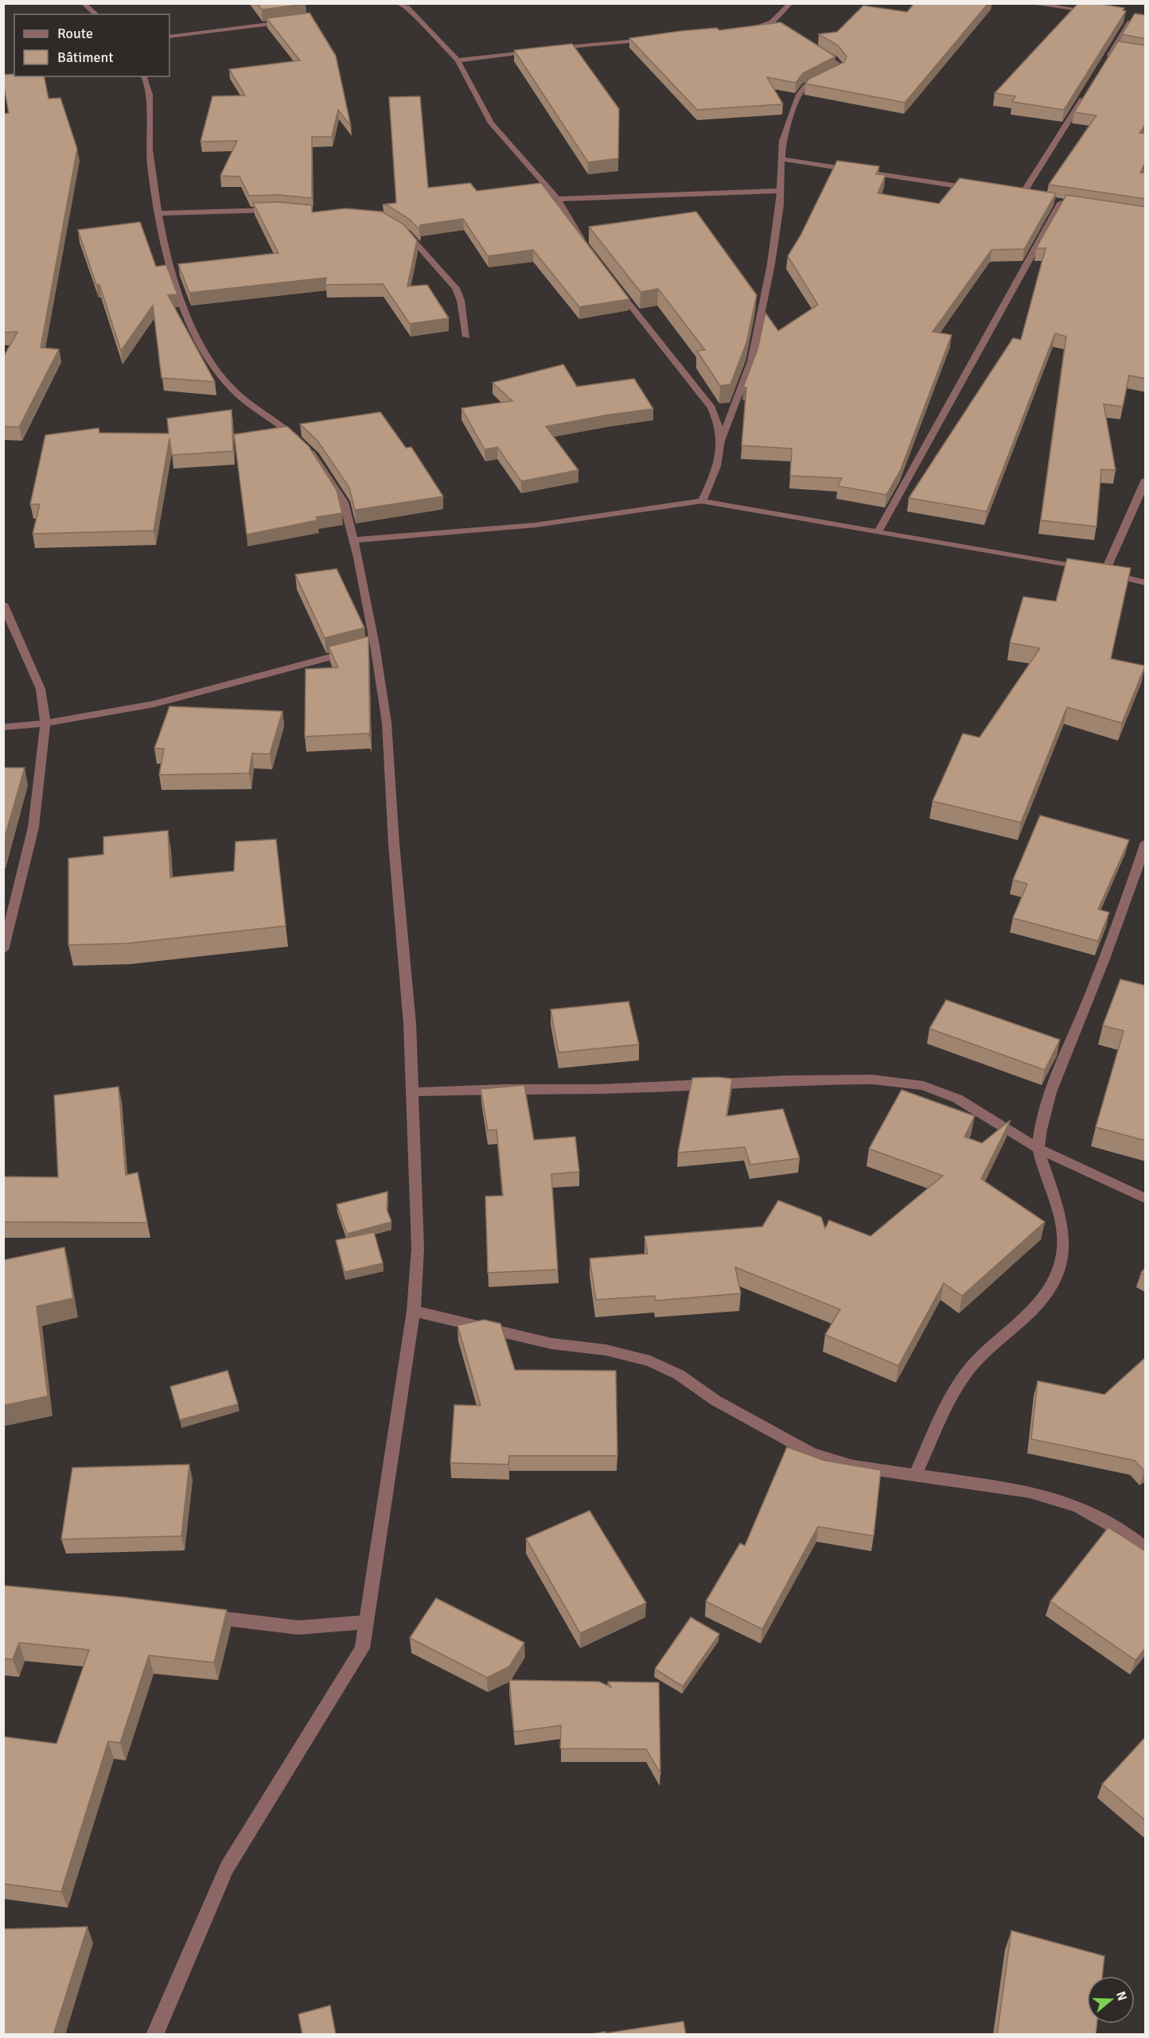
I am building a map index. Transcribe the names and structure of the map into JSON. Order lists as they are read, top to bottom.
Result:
{
  "legend": ["Route", "Bâtiment"],
  "north": "right"
}
